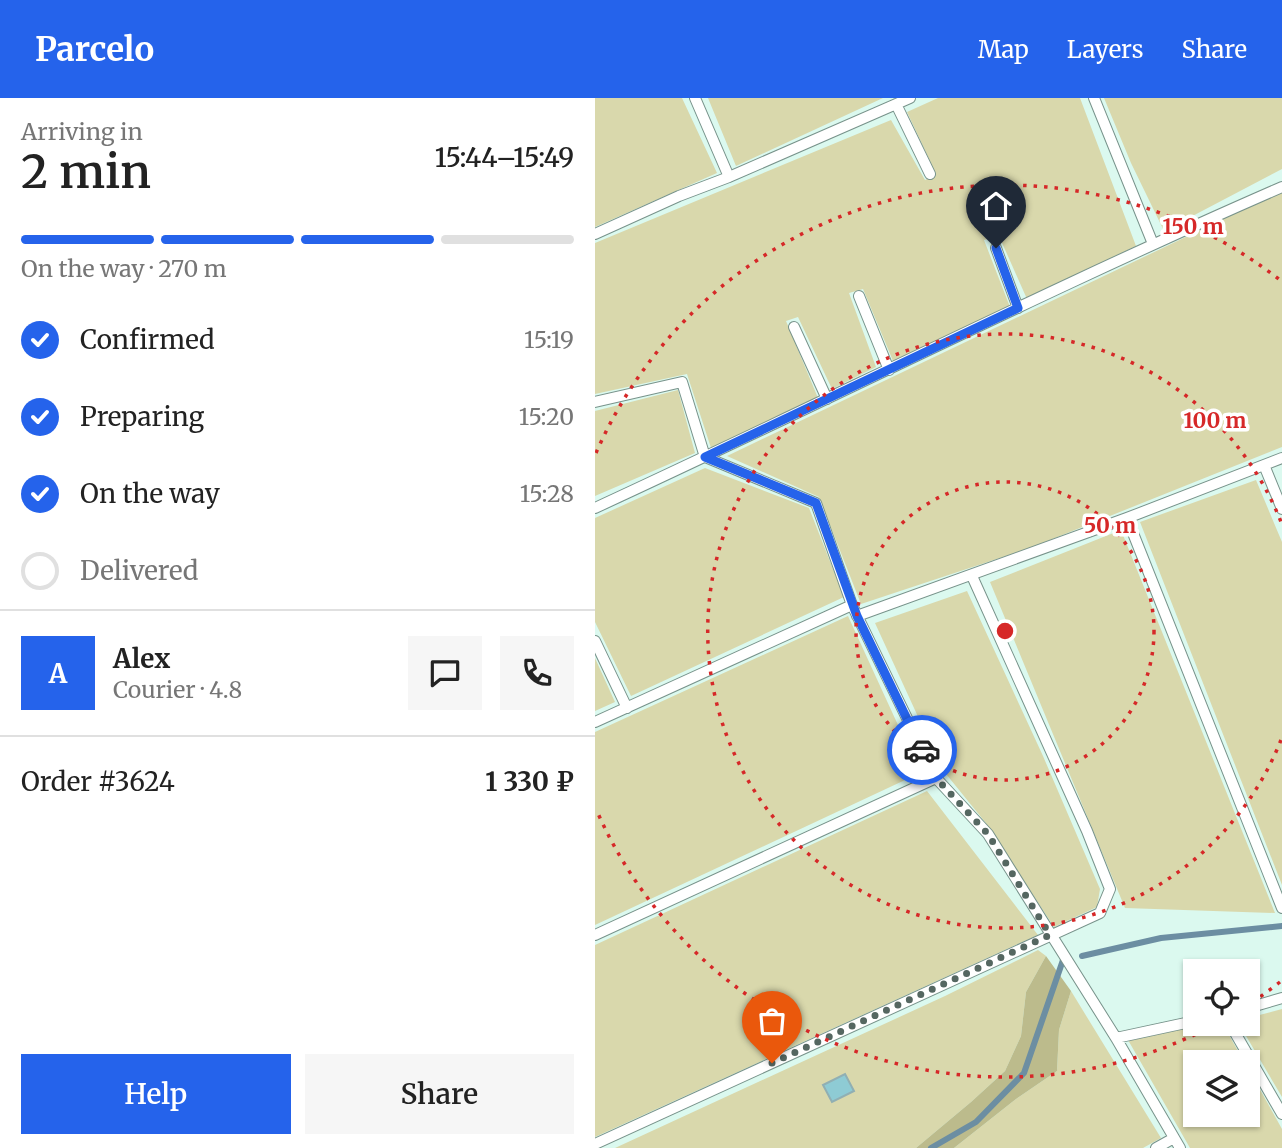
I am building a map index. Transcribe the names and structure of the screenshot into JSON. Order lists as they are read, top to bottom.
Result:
{
  "page": {
    "header": "Parcelo",
    "nav": ["Map", "Layers", "Share"],
    "heading": ["2 min", "Arriving in", "15:44–15:49"],
    "panel": [
      "Alex",
      "Courier · 4.8",
      "Order #3624",
      "1 330 ₽"
    ],
    "bar": "On the way · 270 m",
    "list": [
      ["Confirmed", "15:19"],
      ["Preparing", "15:20"],
      ["On the way", "15:28"],
      "Delivered"
    ],
    "round": "A",
    "buttons": ["Help", "Share"]
  },
  "rings": ["150 m", "100 m", "50 m"]
}
